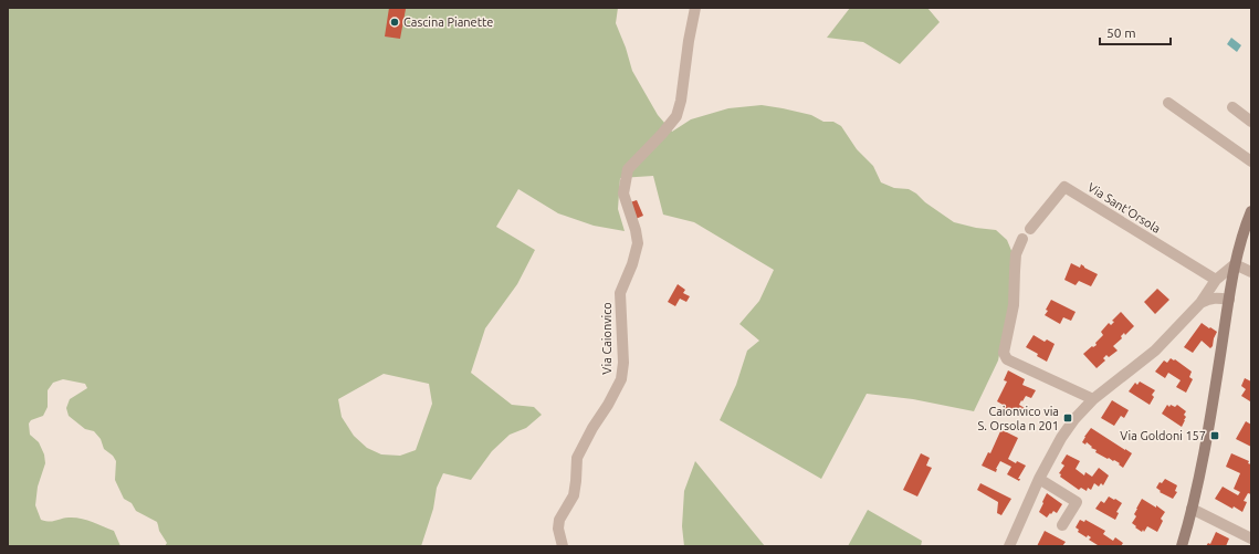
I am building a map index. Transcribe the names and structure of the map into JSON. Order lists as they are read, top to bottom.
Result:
{
  "streets": {
    "street": ["Via Sant'Orsola", "Via Caionvico"]
  },
  "places": {
    "other": ["Cascina Pianette"],
    "transit": ["Caionvico via S. Orsola n 201", "Via Goldoni 157"]
  },
  "scale_bar": "50 m"
}
